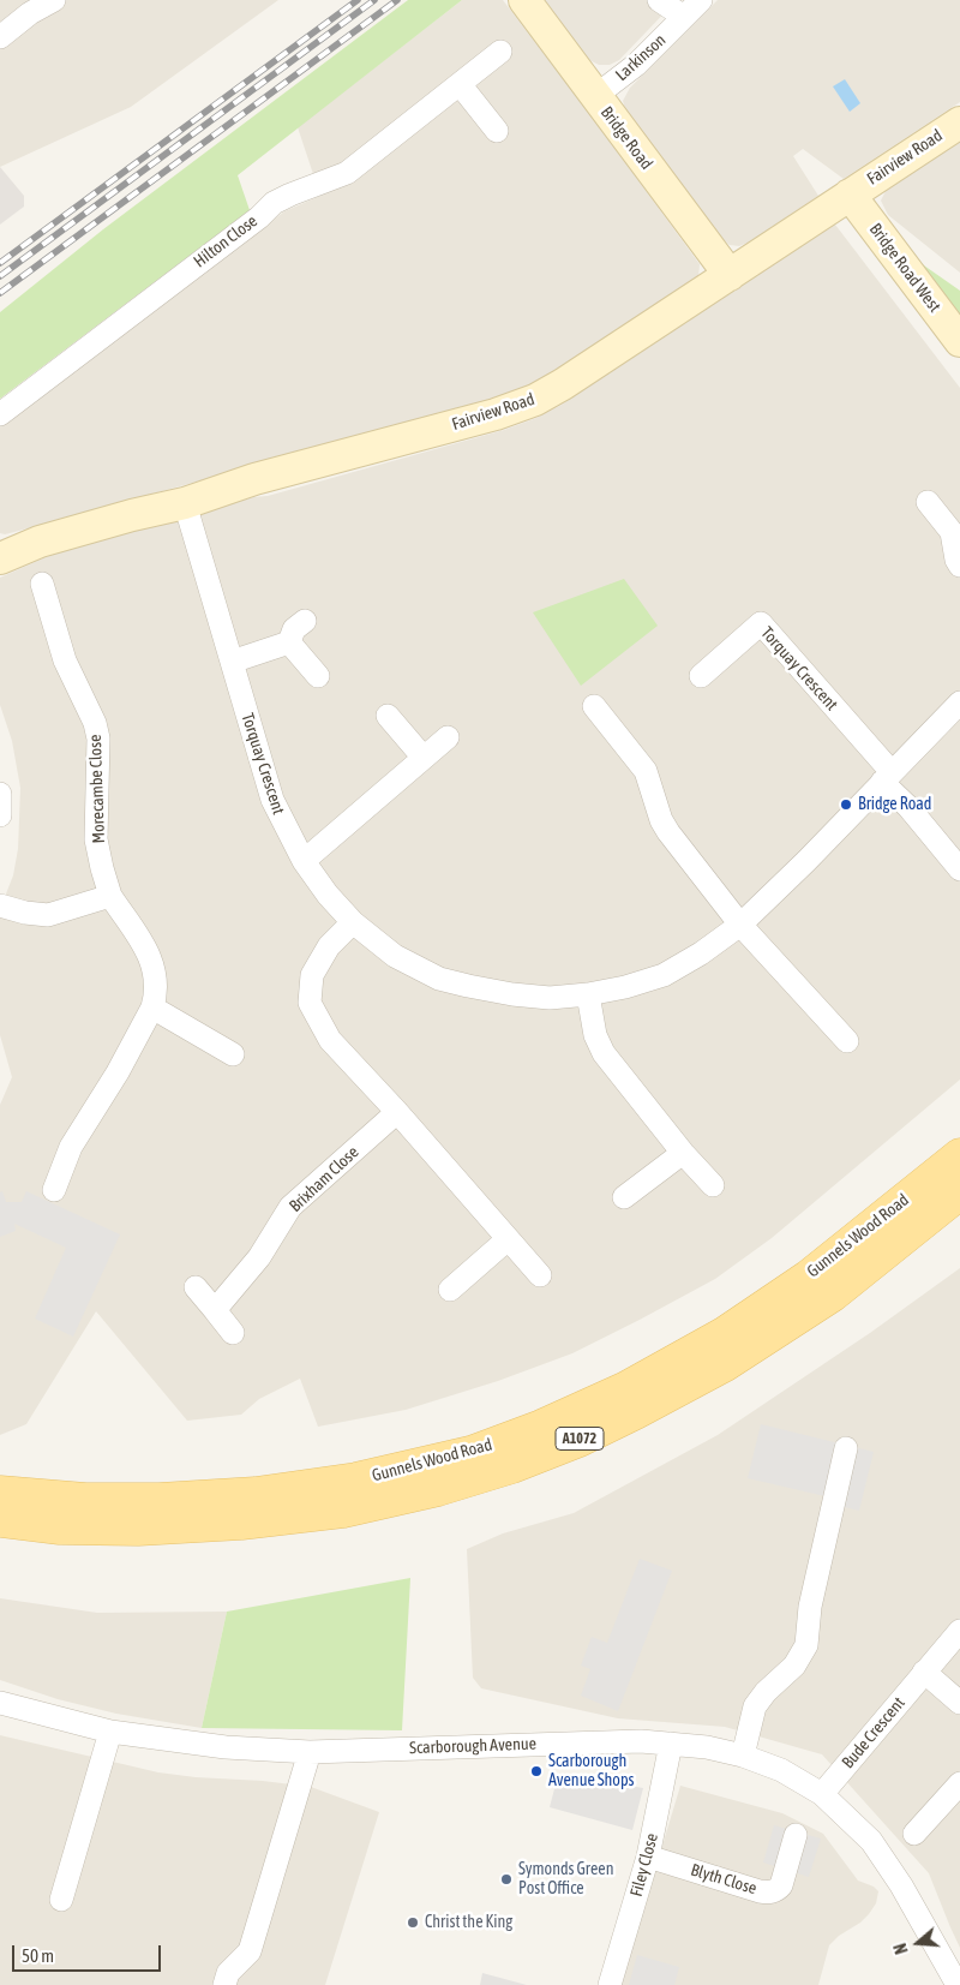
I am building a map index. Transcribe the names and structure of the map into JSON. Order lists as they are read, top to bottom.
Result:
{
  "streets": {
    "main road": ["Gunnels Wood Road", "A1072"],
    "street": [
      "Larkinson",
      "Bridge Road",
      "Fairview Road",
      "Hilton Close",
      "Bridge Road West",
      "Torquay Crescent",
      "Morecambe Close",
      "Brixham Close",
      "Bude Crescent",
      "Scarborough Avenue",
      "Filey Close",
      "Blyth Close"
    ]
  },
  "crossings": [
    ["Larkinson", "Bridge Road"],
    ["Bridge Road", "Fairview Road"],
    ["Fairview Road", "Bridge Road West"],
    ["Fairview Road", "Torquay Crescent"],
    ["Bude Crescent", "Scarborough Avenue"],
    ["Scarborough Avenue", "Filey Close"],
    ["Filey Close", "Blyth Close"]
  ],
  "places": [
    "Bridge Road",
    "Scarborough Avenue Shops",
    "Symonds Green Post Office",
    "Christ the King"
  ],
  "scale_bar": "50 m",
  "north": "left"
}
